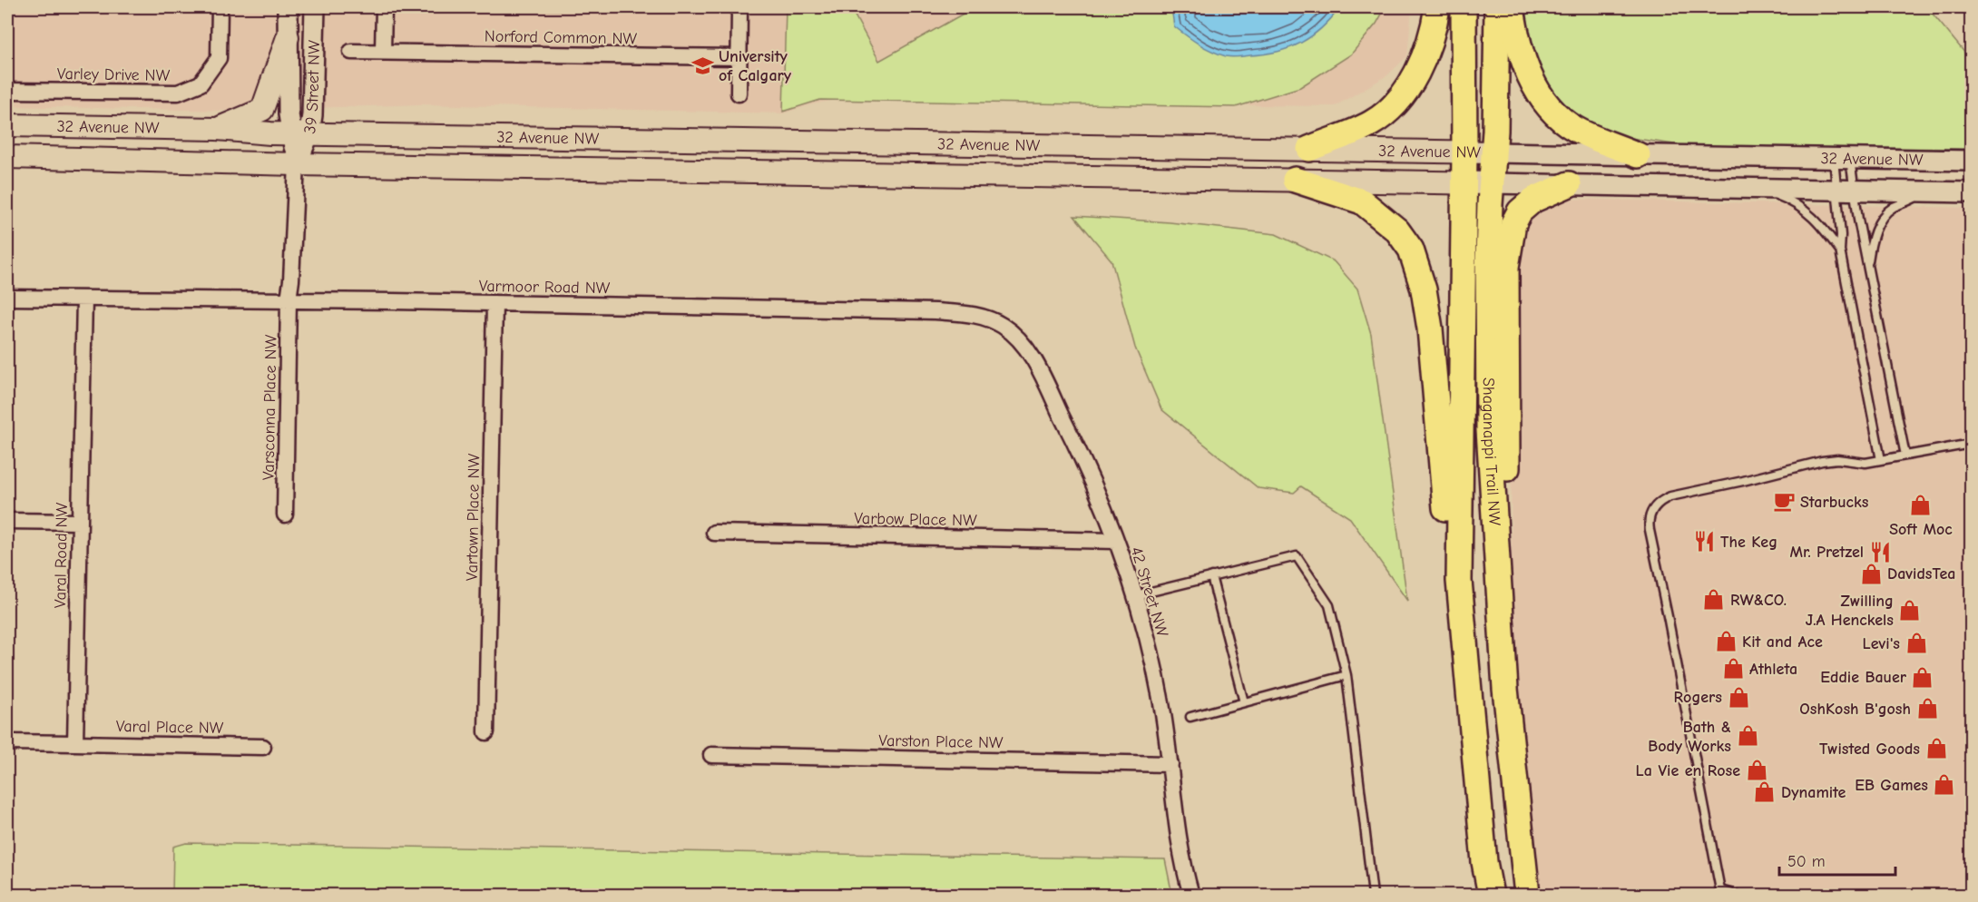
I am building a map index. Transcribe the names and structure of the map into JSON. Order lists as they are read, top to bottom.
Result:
{
  "streets": {
    "main road": ["32 Avenue NW", "Shaganappi Trail NW"],
    "street": [
      "Norford Common NW",
      "Varley Drive NW",
      "39 Street NW",
      "Varmoor Road NW",
      "Varsconna Place NW",
      "Vartown Place NW",
      "Varbow Place NW",
      "Varal Road NW",
      "42 Street NW",
      "Varal Place NW",
      "Varston Place NW"
    ]
  },
  "crossings": [
    ["39 Street NW", "32 Avenue NW"],
    ["39 Street NW", "Varmoor Road NW"],
    ["39 Street NW", "Varsconna Place NW"],
    ["32 Avenue NW", "Shaganappi Trail NW"],
    ["Varmoor Road NW", "Varsconna Place NW"],
    ["Varmoor Road NW", "Vartown Place NW"],
    ["Varmoor Road NW", "Varal Road NW"],
    ["Varmoor Road NW", "42 Street NW"],
    ["Varbow Place NW", "42 Street NW"],
    ["Varal Road NW", "Varal Place NW"],
    ["42 Street NW", "Varston Place NW"]
  ],
  "places": {
    "school or university": ["University of Calgary"],
    "cafe": ["Starbucks"],
    "shop": [
      "Soft Moc",
      "DavidsTea",
      "RW&CO.",
      "Zwilling J.A Henckels",
      "Kit and Ace",
      "Levi's",
      "Athleta",
      "Eddie Bauer",
      "Rogers",
      "OshKosh B'gosh",
      "Bath & Body Works",
      "Twisted Goods",
      "La Vie en Rose",
      "EB Games",
      "Dynamite"
    ],
    "restaurant": ["The Keg", "Mr. Pretzel"]
  },
  "scale_bar": "50 m"
}
